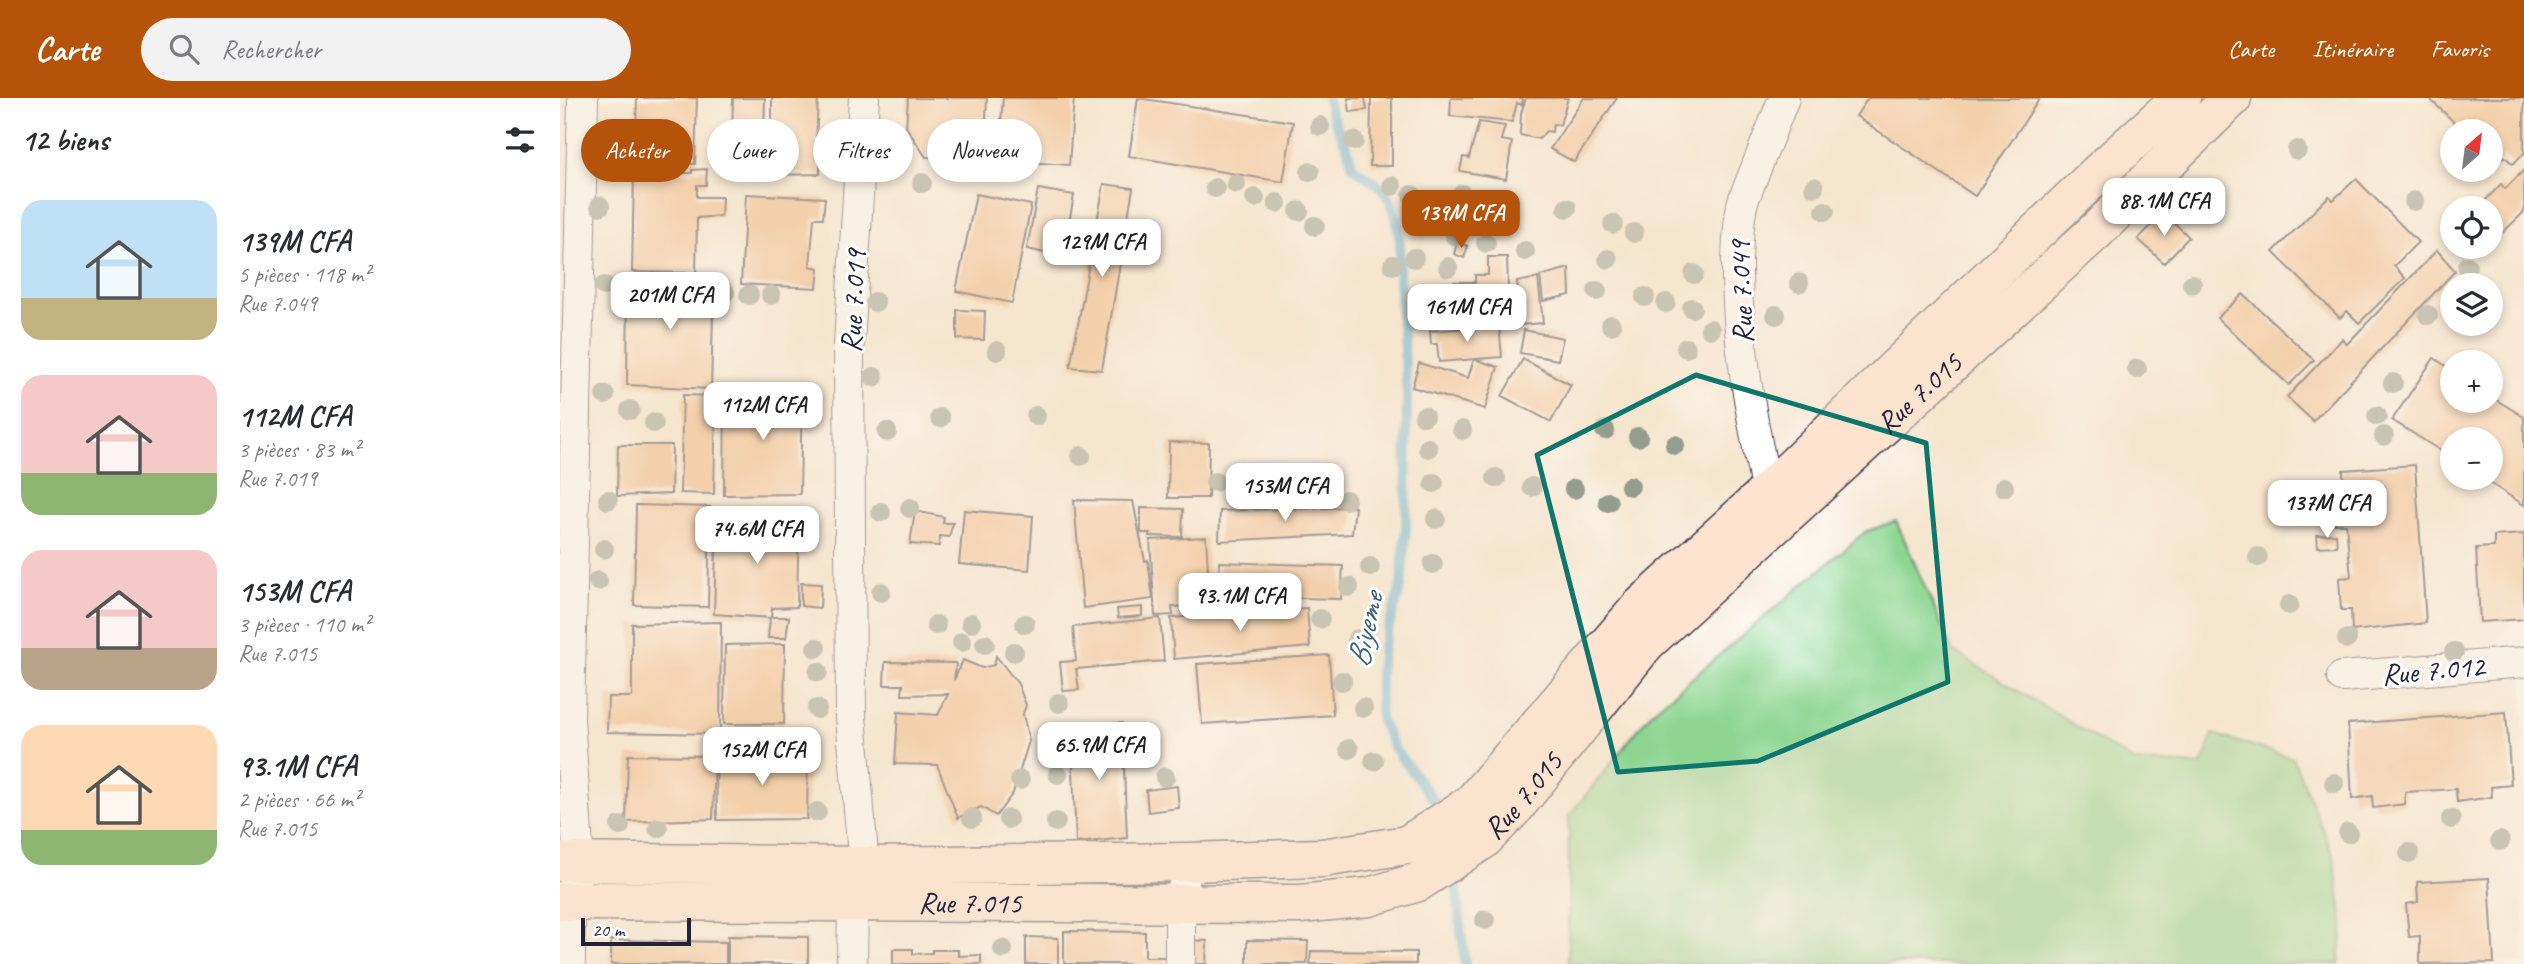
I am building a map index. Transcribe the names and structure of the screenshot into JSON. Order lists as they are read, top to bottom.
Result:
{
  "streets": {
    "main road": ["Rue 7.015"],
    "street": ["Rue 7.049", "Rue 7.019", "Rue 7.012"]
  },
  "crossings": [
    ["Rue 7.049", "Rue 7.015"],
    ["Rue 7.019", "Rue 7.015"]
  ],
  "water": ["Biyeme"],
  "scale_bar": "20 m",
  "north": "top right",
  "page": {
    "header": "Carte",
    "search": "Rechercher",
    "nav": ["Carte", "Itinéraire", "Favoris"],
    "heading": "12 biens",
    "map_buttons": ["+", "−"],
    "chip": [
      "Acheter",
      "Louer",
      "Filtres",
      "Nouveau"
    ],
    "price": [
      "88.1M CFA",
      "139M CFA",
      "129M CFA",
      "201M CFA",
      "161M CFA",
      "112M CFA",
      "153M CFA",
      "137M CFA",
      "74.6M CFA",
      "93.1M CFA",
      "65.9M CFA",
      "152M CFA"
    ],
    "list": [
      {
        "name": "139M CFA",
        "note": "5 pièces · 118 m² · Rue 7.049"
      },
      {
        "name": "112M CFA",
        "note": "3 pièces · 83 m² · Rue 7.019"
      },
      {
        "name": "153M CFA",
        "note": "3 pièces · 110 m² · Rue 7.015"
      },
      {
        "name": "93.1M CFA",
        "note": "2 pièces · 66 m² · Rue 7.015"
      }
    ],
    "scale": "20 m"
  }
}
